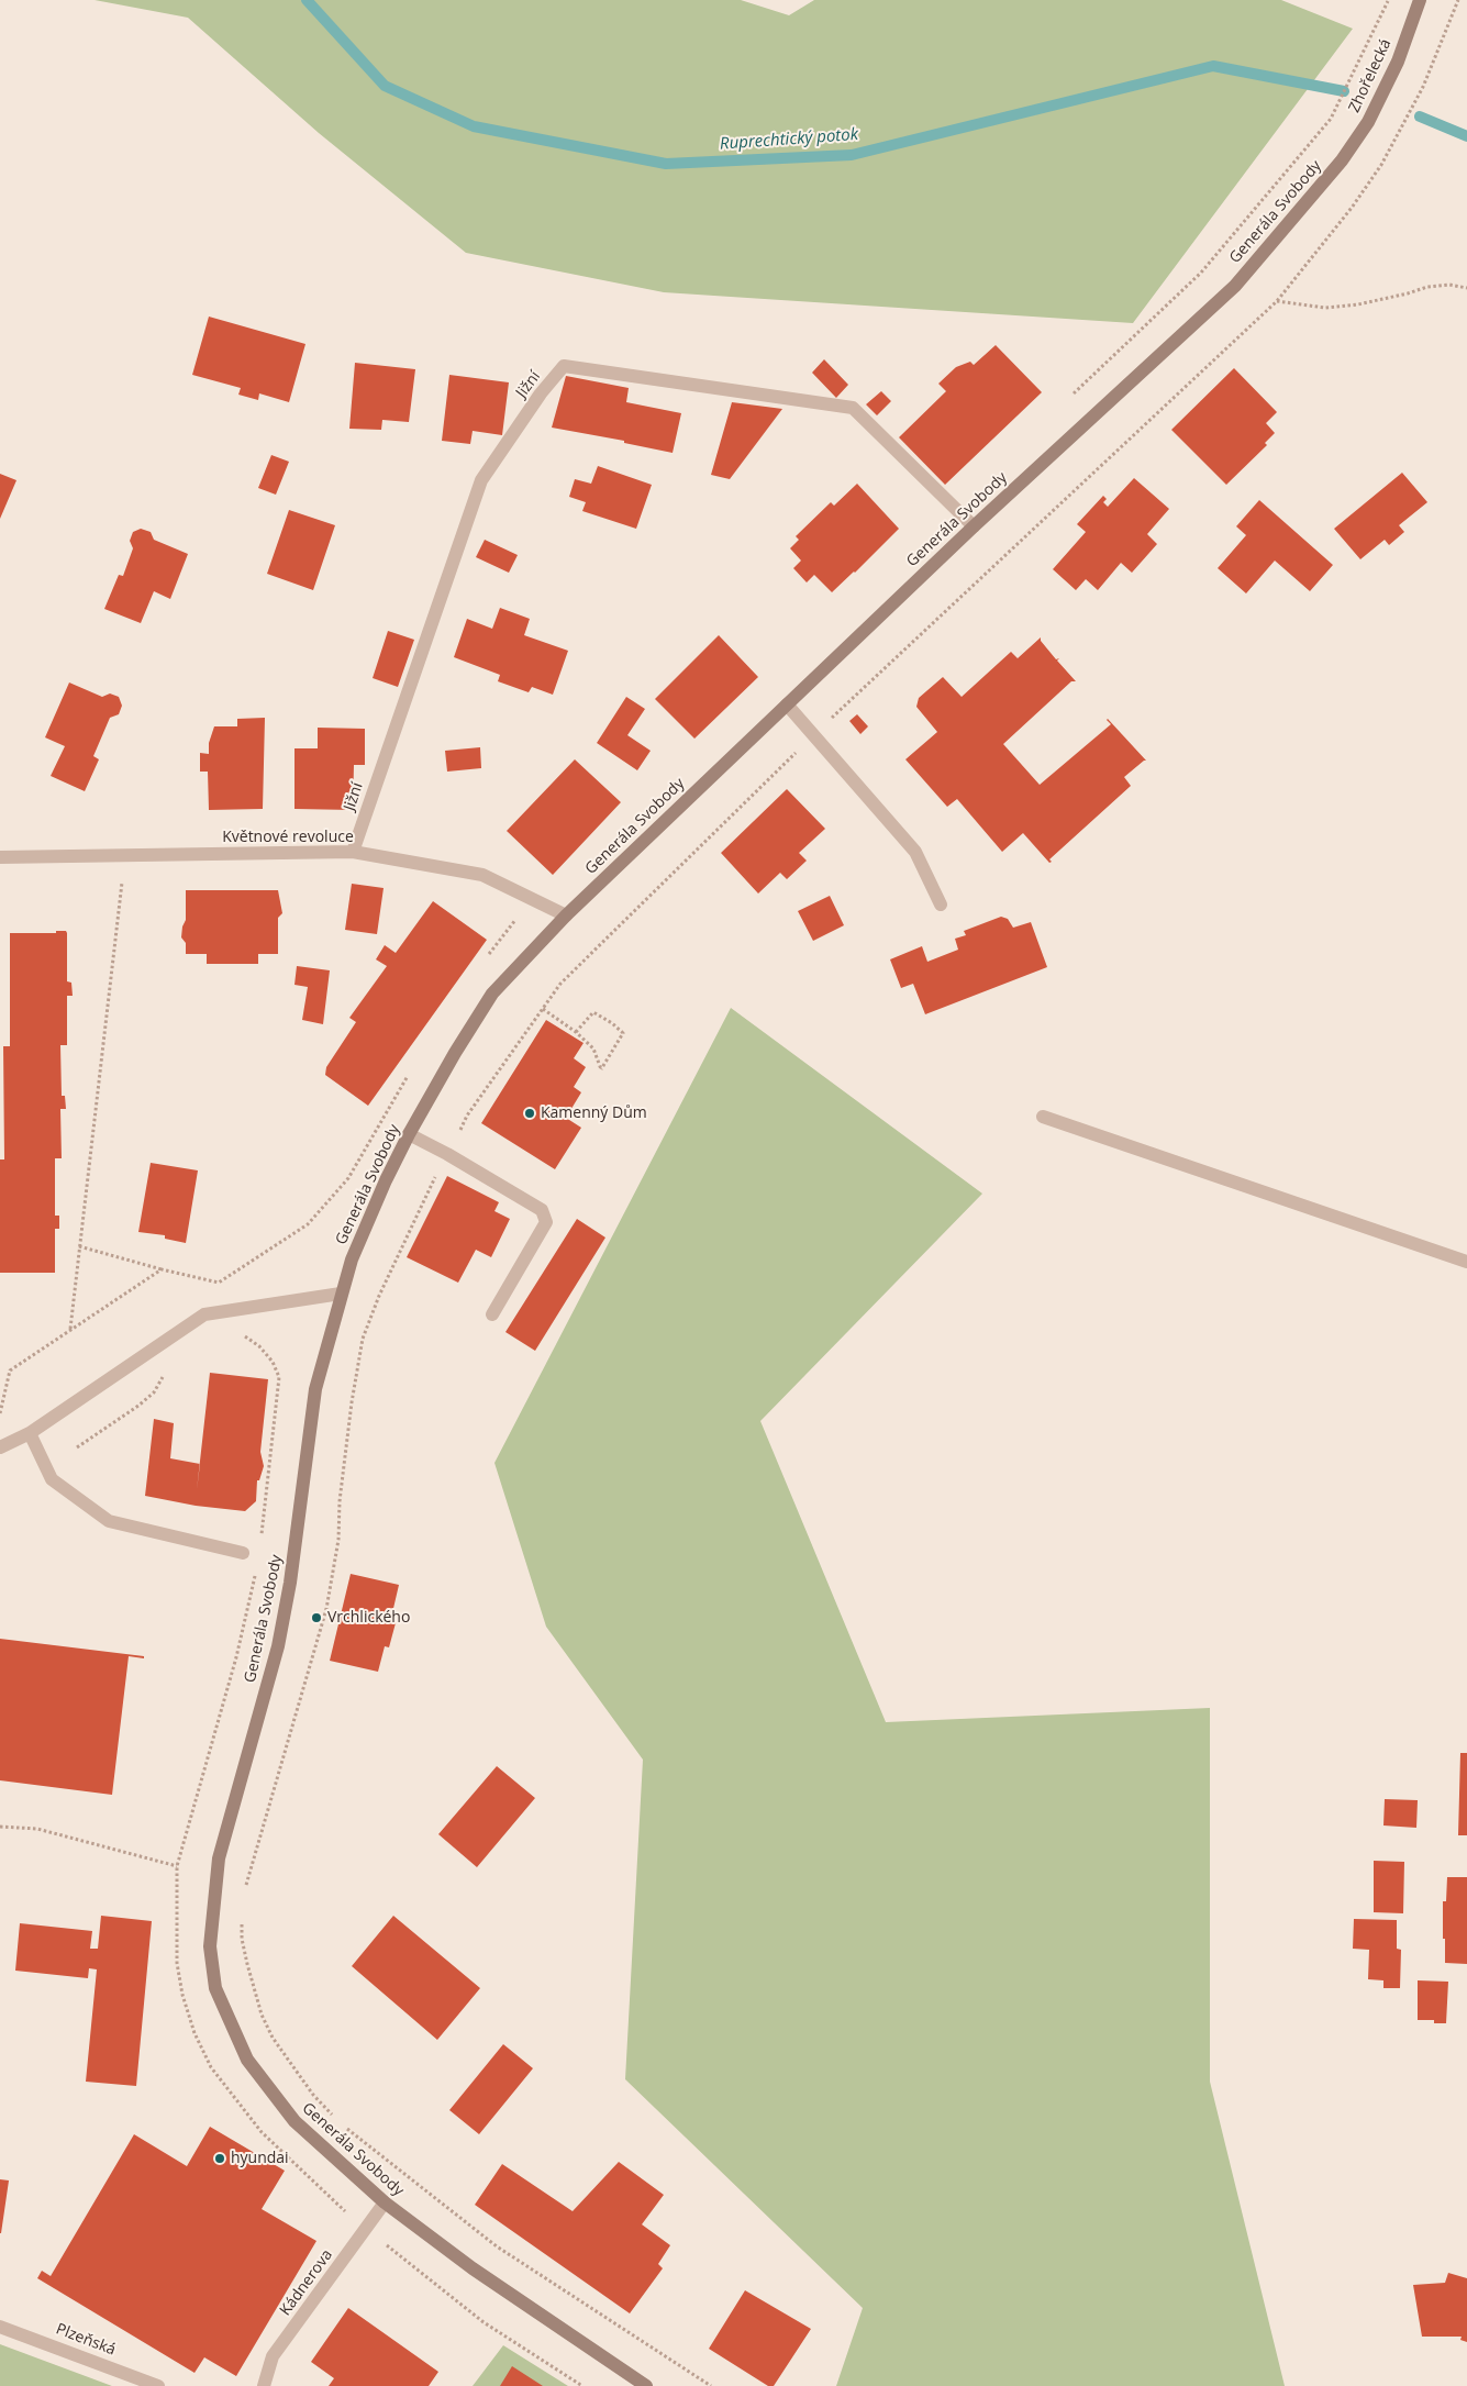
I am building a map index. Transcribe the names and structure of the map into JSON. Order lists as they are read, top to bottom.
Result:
{
  "streets": {
    "main road": ["Zhořelecká", "Generála Svobody"],
    "street": [
      "Jižní",
      "Květnové revoluce",
      "Kádnerova",
      "Plzeňská"
    ]
  },
  "crossings": [
    ["Zhořelecká", "Generála Svobody"],
    ["Generála Svobody", "Jižní"],
    ["Generála Svobody", "Květnové revoluce"],
    ["Generála Svobody", "Kádnerova"],
    ["Jižní", "Květnové revoluce"]
  ],
  "water": ["Ruprechtický potok"],
  "places": ["Kamenný Dům", "Vrchlického", "hyundai"]
}
